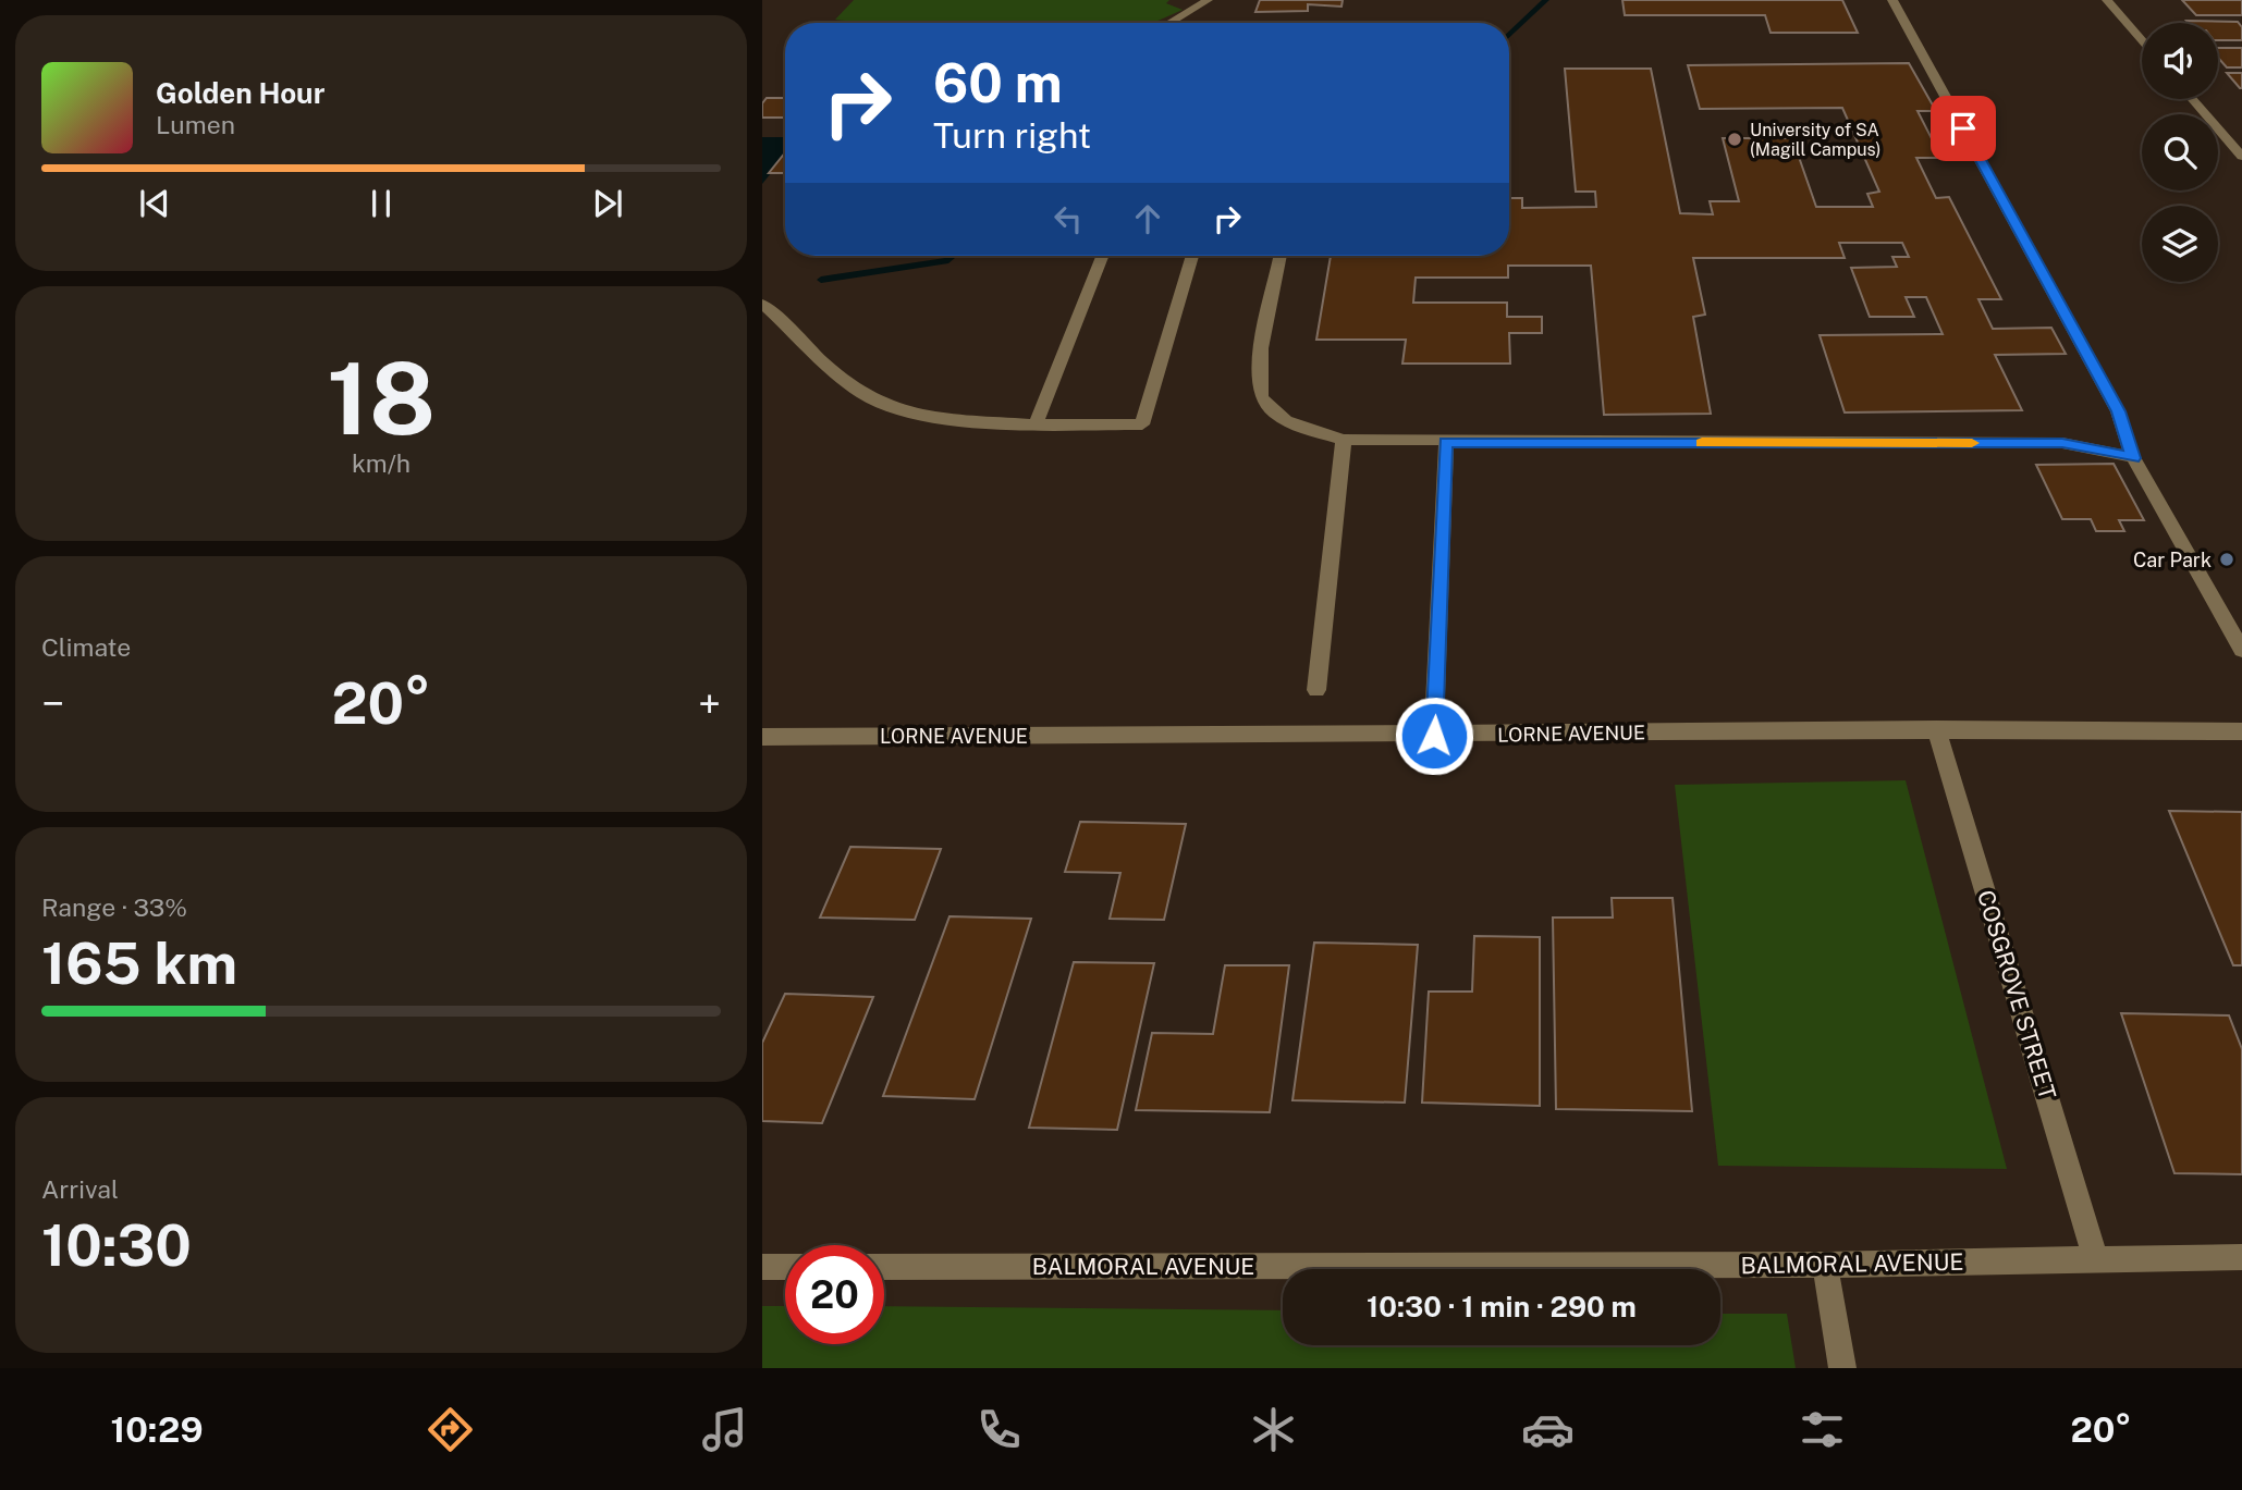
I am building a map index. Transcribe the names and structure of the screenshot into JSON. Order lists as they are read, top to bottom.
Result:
{
  "streets": {
    "street": ["LORNE AVENUE", "COSGROVE STREET", "BALMORAL AVENUE"]
  },
  "crossings": [
    ["LORNE AVENUE", "COSGROVE STREET"],
    ["COSGROVE STREET", "BALMORAL AVENUE"]
  ],
  "places": ["University of SA (Magill Campus)", "Car Park"],
  "page": {
    "turn": ["60 m", "Turn right"],
    "song": ["Golden Hour", "Lumen"],
    "tile": [
      ["18", "km/h"],
      "Climate",
      ["Range · 33%", "165 km"],
      ["Arrival", "10:30"]
    ],
    "heat": ["−", "20°", "+"],
    "limit": "20",
    "trip": "10:30 · 1 min · 290 m",
    "tabs": ["10:29", "20°"]
  }
}
